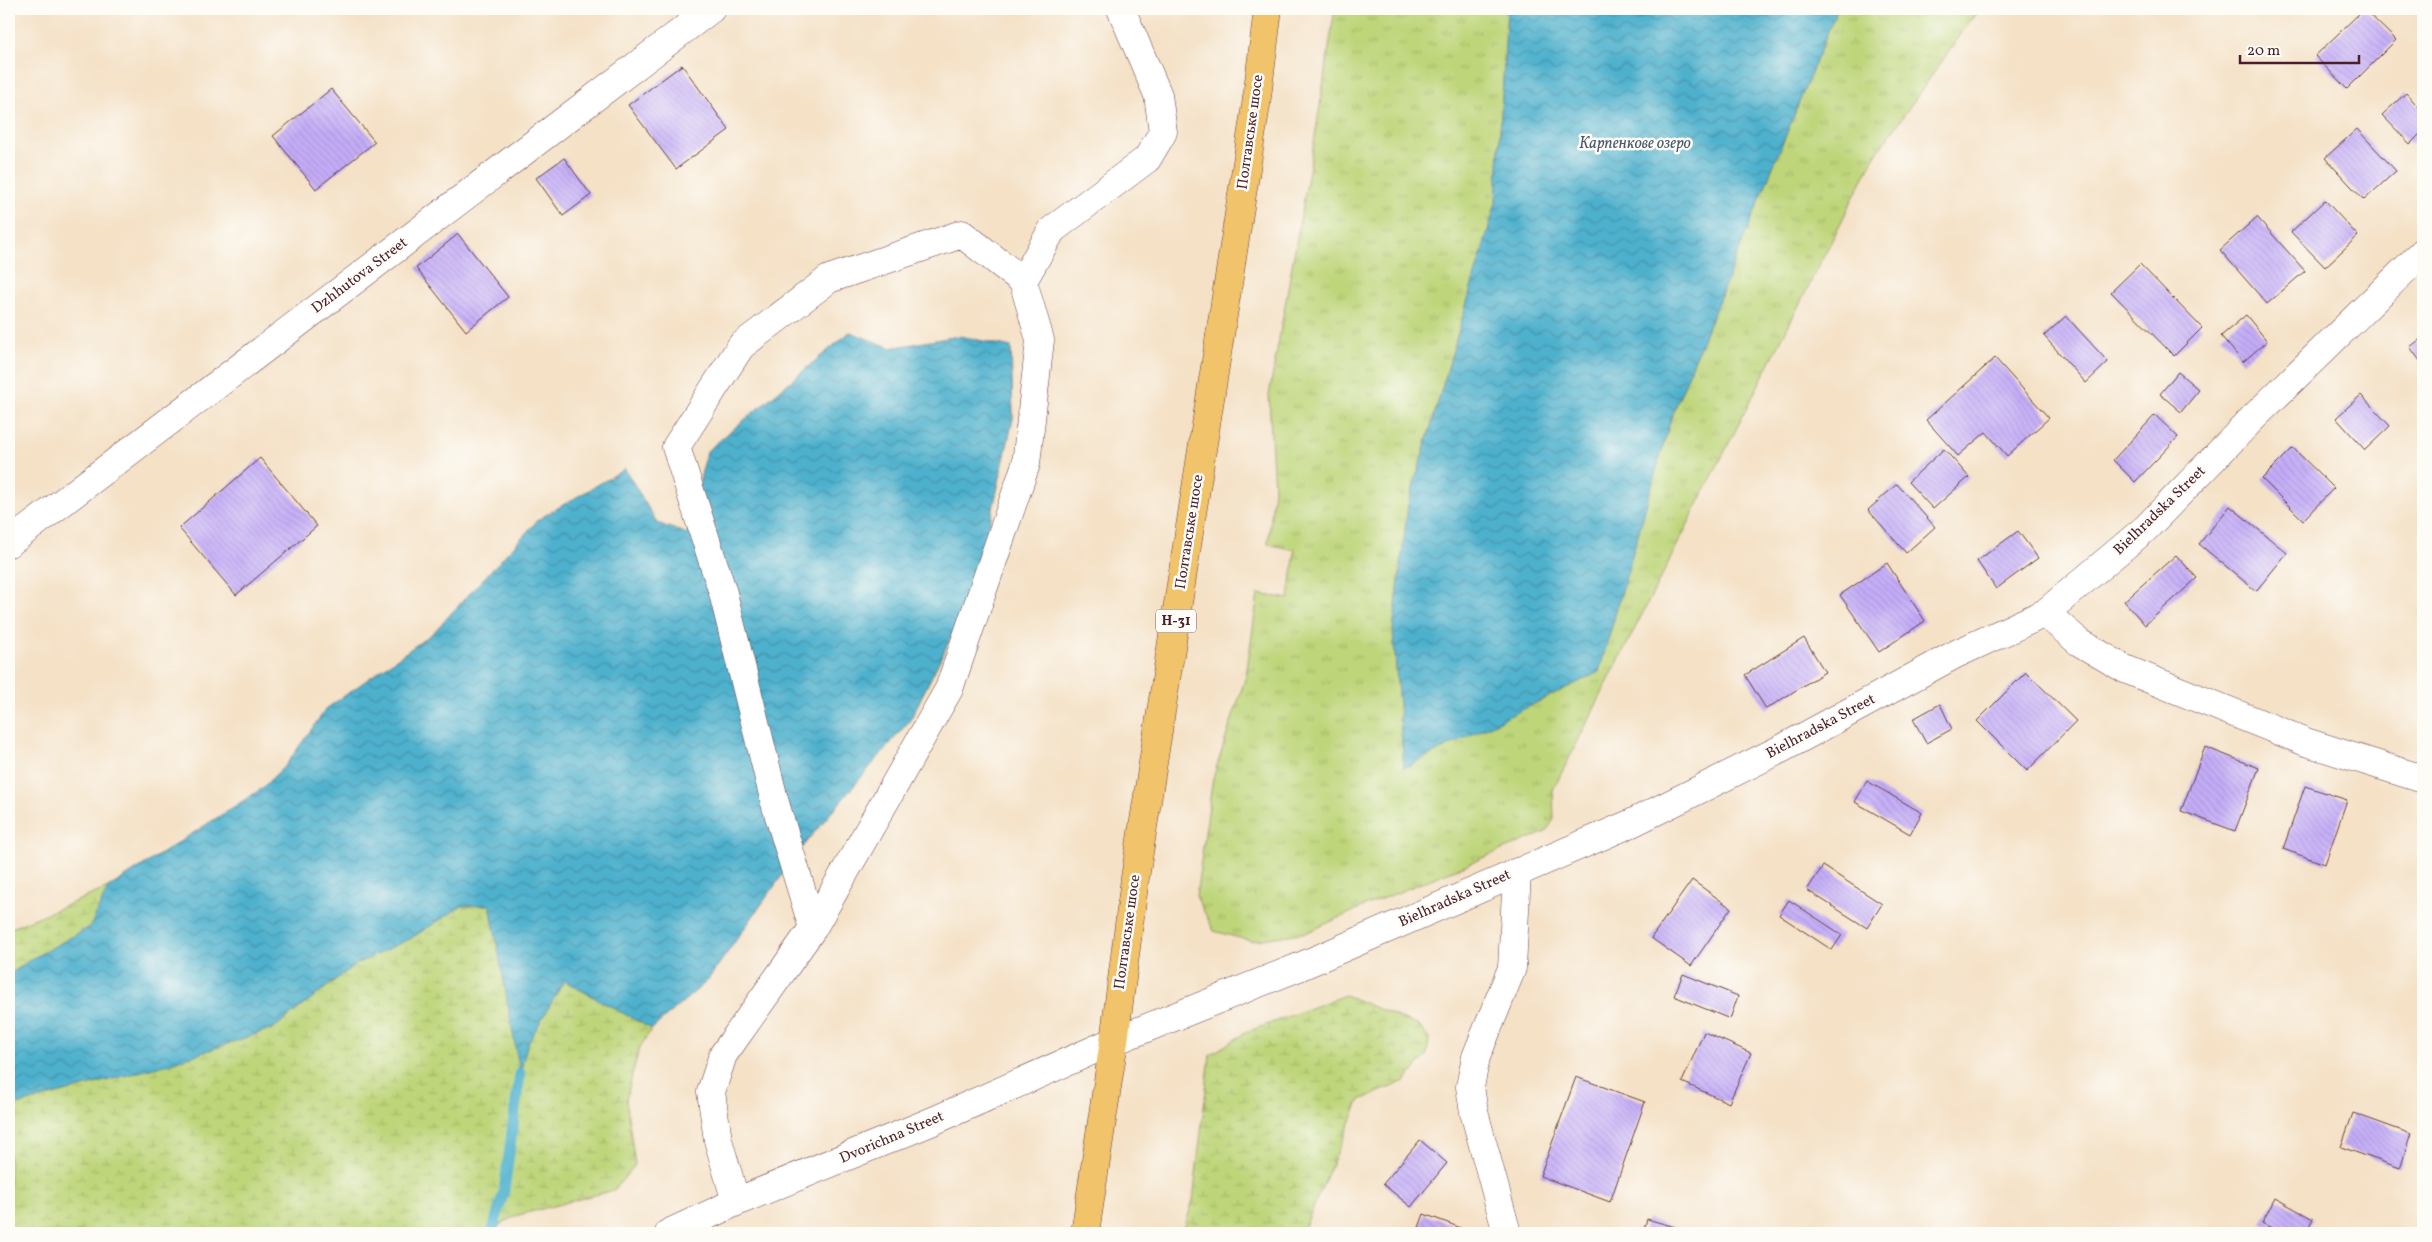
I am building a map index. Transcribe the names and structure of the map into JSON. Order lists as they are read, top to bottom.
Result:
{
  "streets": {
    "main road": ["Полтавське шосе", "Н-31"],
    "street": ["Dzhhutova Street", "Bielhradska Street", "Dvorichna Street"]
  },
  "crossings": [
    ["Полтавське шосе", "Bielhradska Street"],
    ["Полтавське шосе", "Dvorichna Street"],
    ["Bielhradska Street", "Dvorichna Street"]
  ],
  "water": ["Карпенкове озеро"],
  "scale_bar": "20 m"
}
